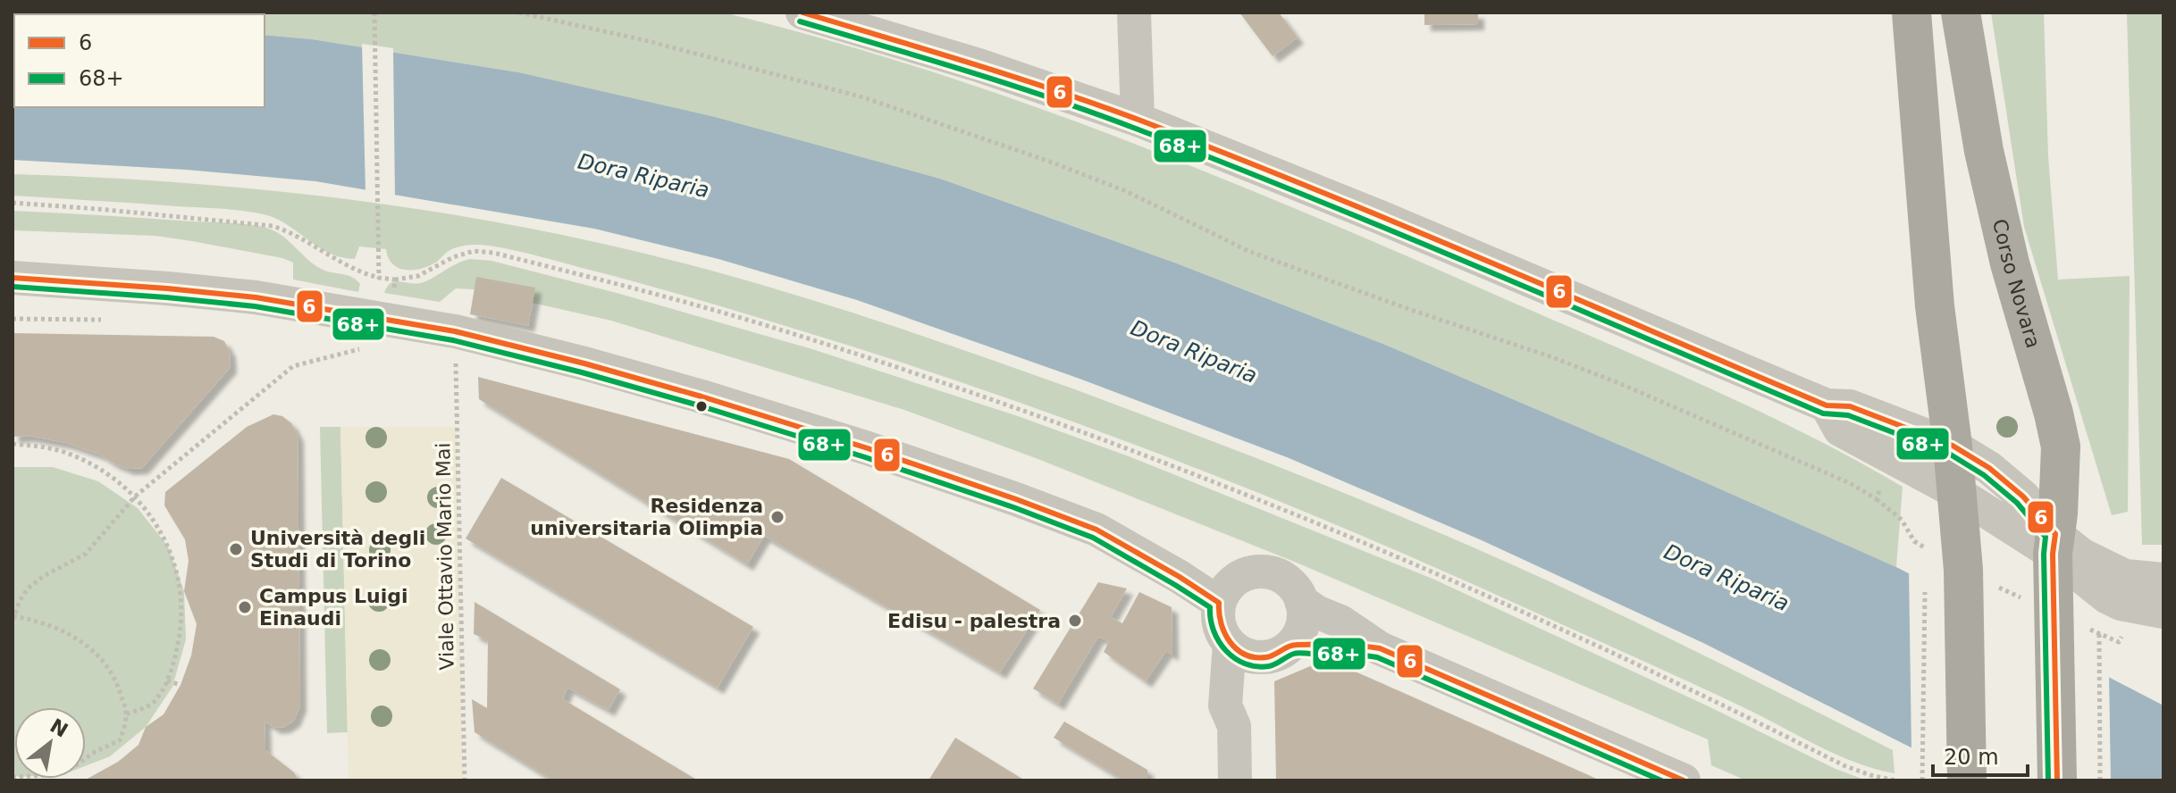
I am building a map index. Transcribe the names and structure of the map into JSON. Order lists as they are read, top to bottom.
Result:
{
  "streets": {
    "main road": ["Corso Novara"],
    "path": ["Viale Ottavio Mario Mai"]
  },
  "water": ["Dora Riparia"],
  "places": [
    "Residenza universitaria Olimpia",
    "Università degli Studi di Torino",
    "Campus Luigi Einaudi",
    "Edisu - palestra"
  ],
  "lines": ["transit line 6", "transit line 68+"],
  "legend": ["6", "68+"],
  "scale_bar": "20 m",
  "north": "top right"
}
